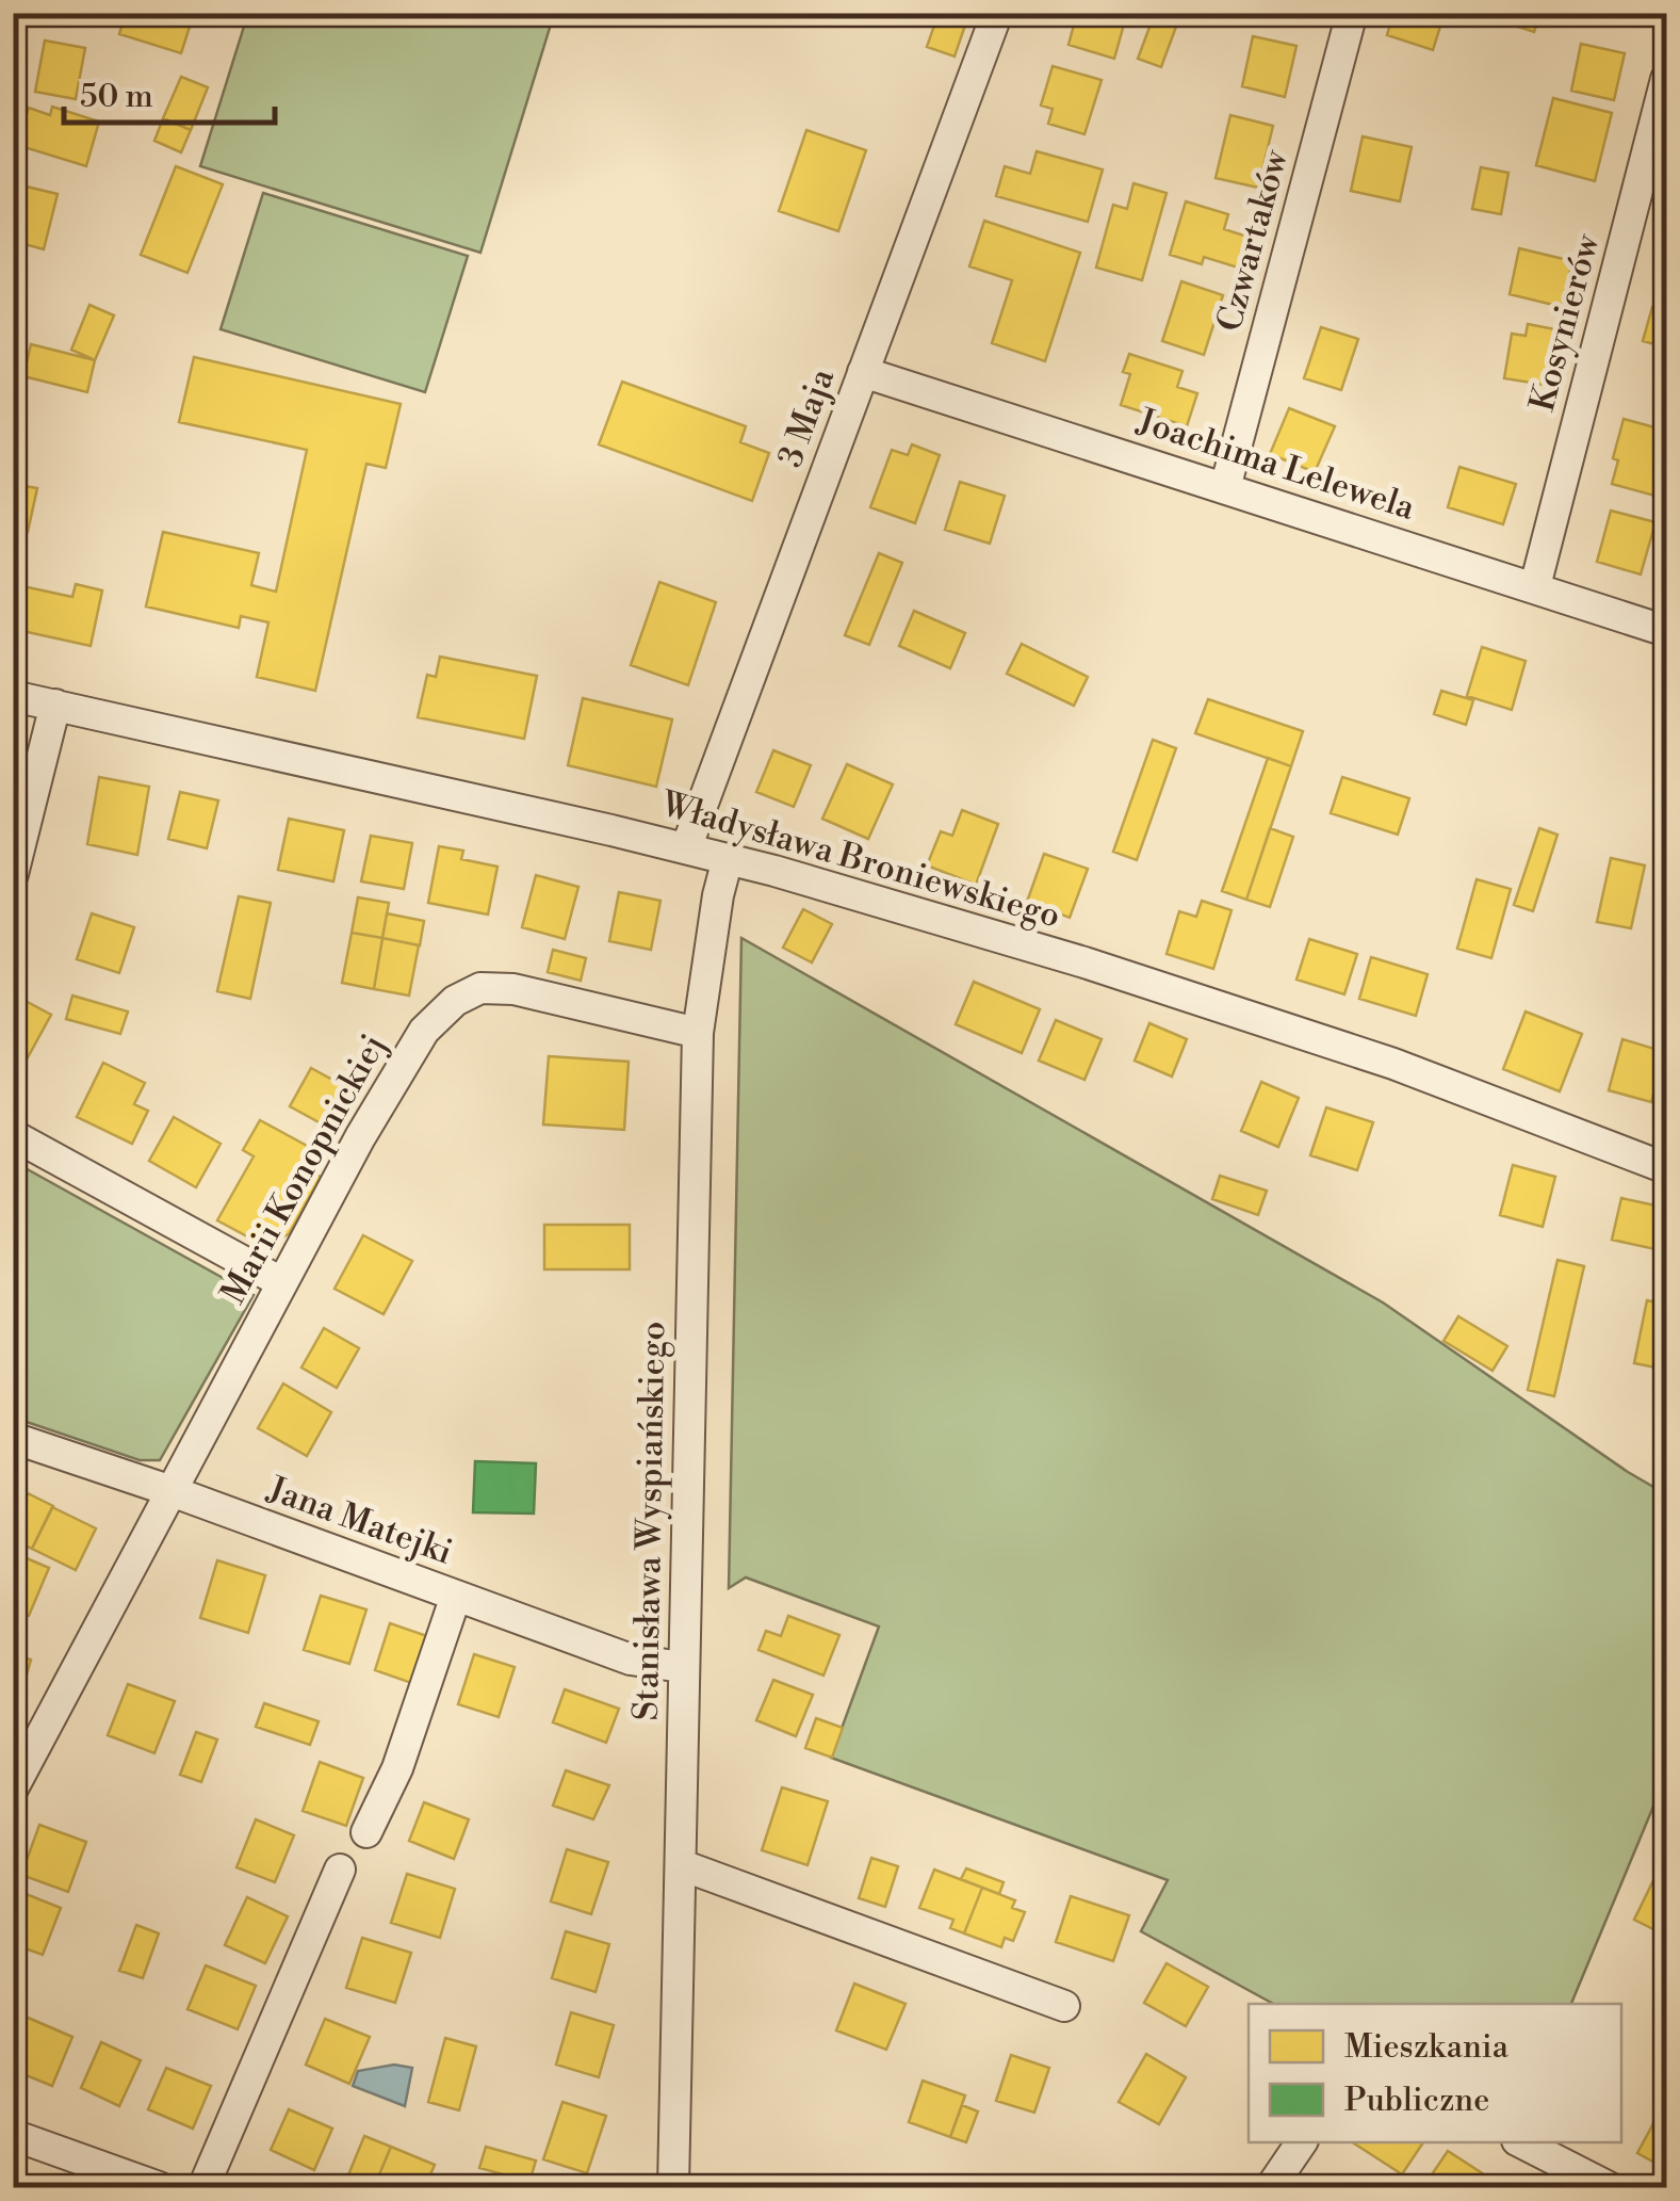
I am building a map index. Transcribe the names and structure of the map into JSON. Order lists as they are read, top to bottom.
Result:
{
  "streets": {
    "street": [
      "Czwartaków",
      "Kosynierów",
      "3 Maja",
      "Joachima Lelewela",
      "Władysława Broniewskiego",
      "Marii Konopnickiej",
      "Jana Matejki",
      "Stanisława Wyspiańskiego"
    ]
  },
  "crossings": [
    ["Czwartaków", "Joachima Lelewela"],
    ["Kosynierów", "Joachima Lelewela"],
    ["3 Maja", "Joachima Lelewela"],
    ["3 Maja", "Władysława Broniewskiego"],
    ["Władysława Broniewskiego", "Stanisława Wyspiańskiego"],
    ["Marii Konopnickiej", "Jana Matejki"],
    ["Marii Konopnickiej", "Stanisława Wyspiańskiego"],
    ["Jana Matejki", "Stanisława Wyspiańskiego"]
  ],
  "legend": ["Mieszkania", "Publiczne"],
  "scale_bar": "50 m"
}
